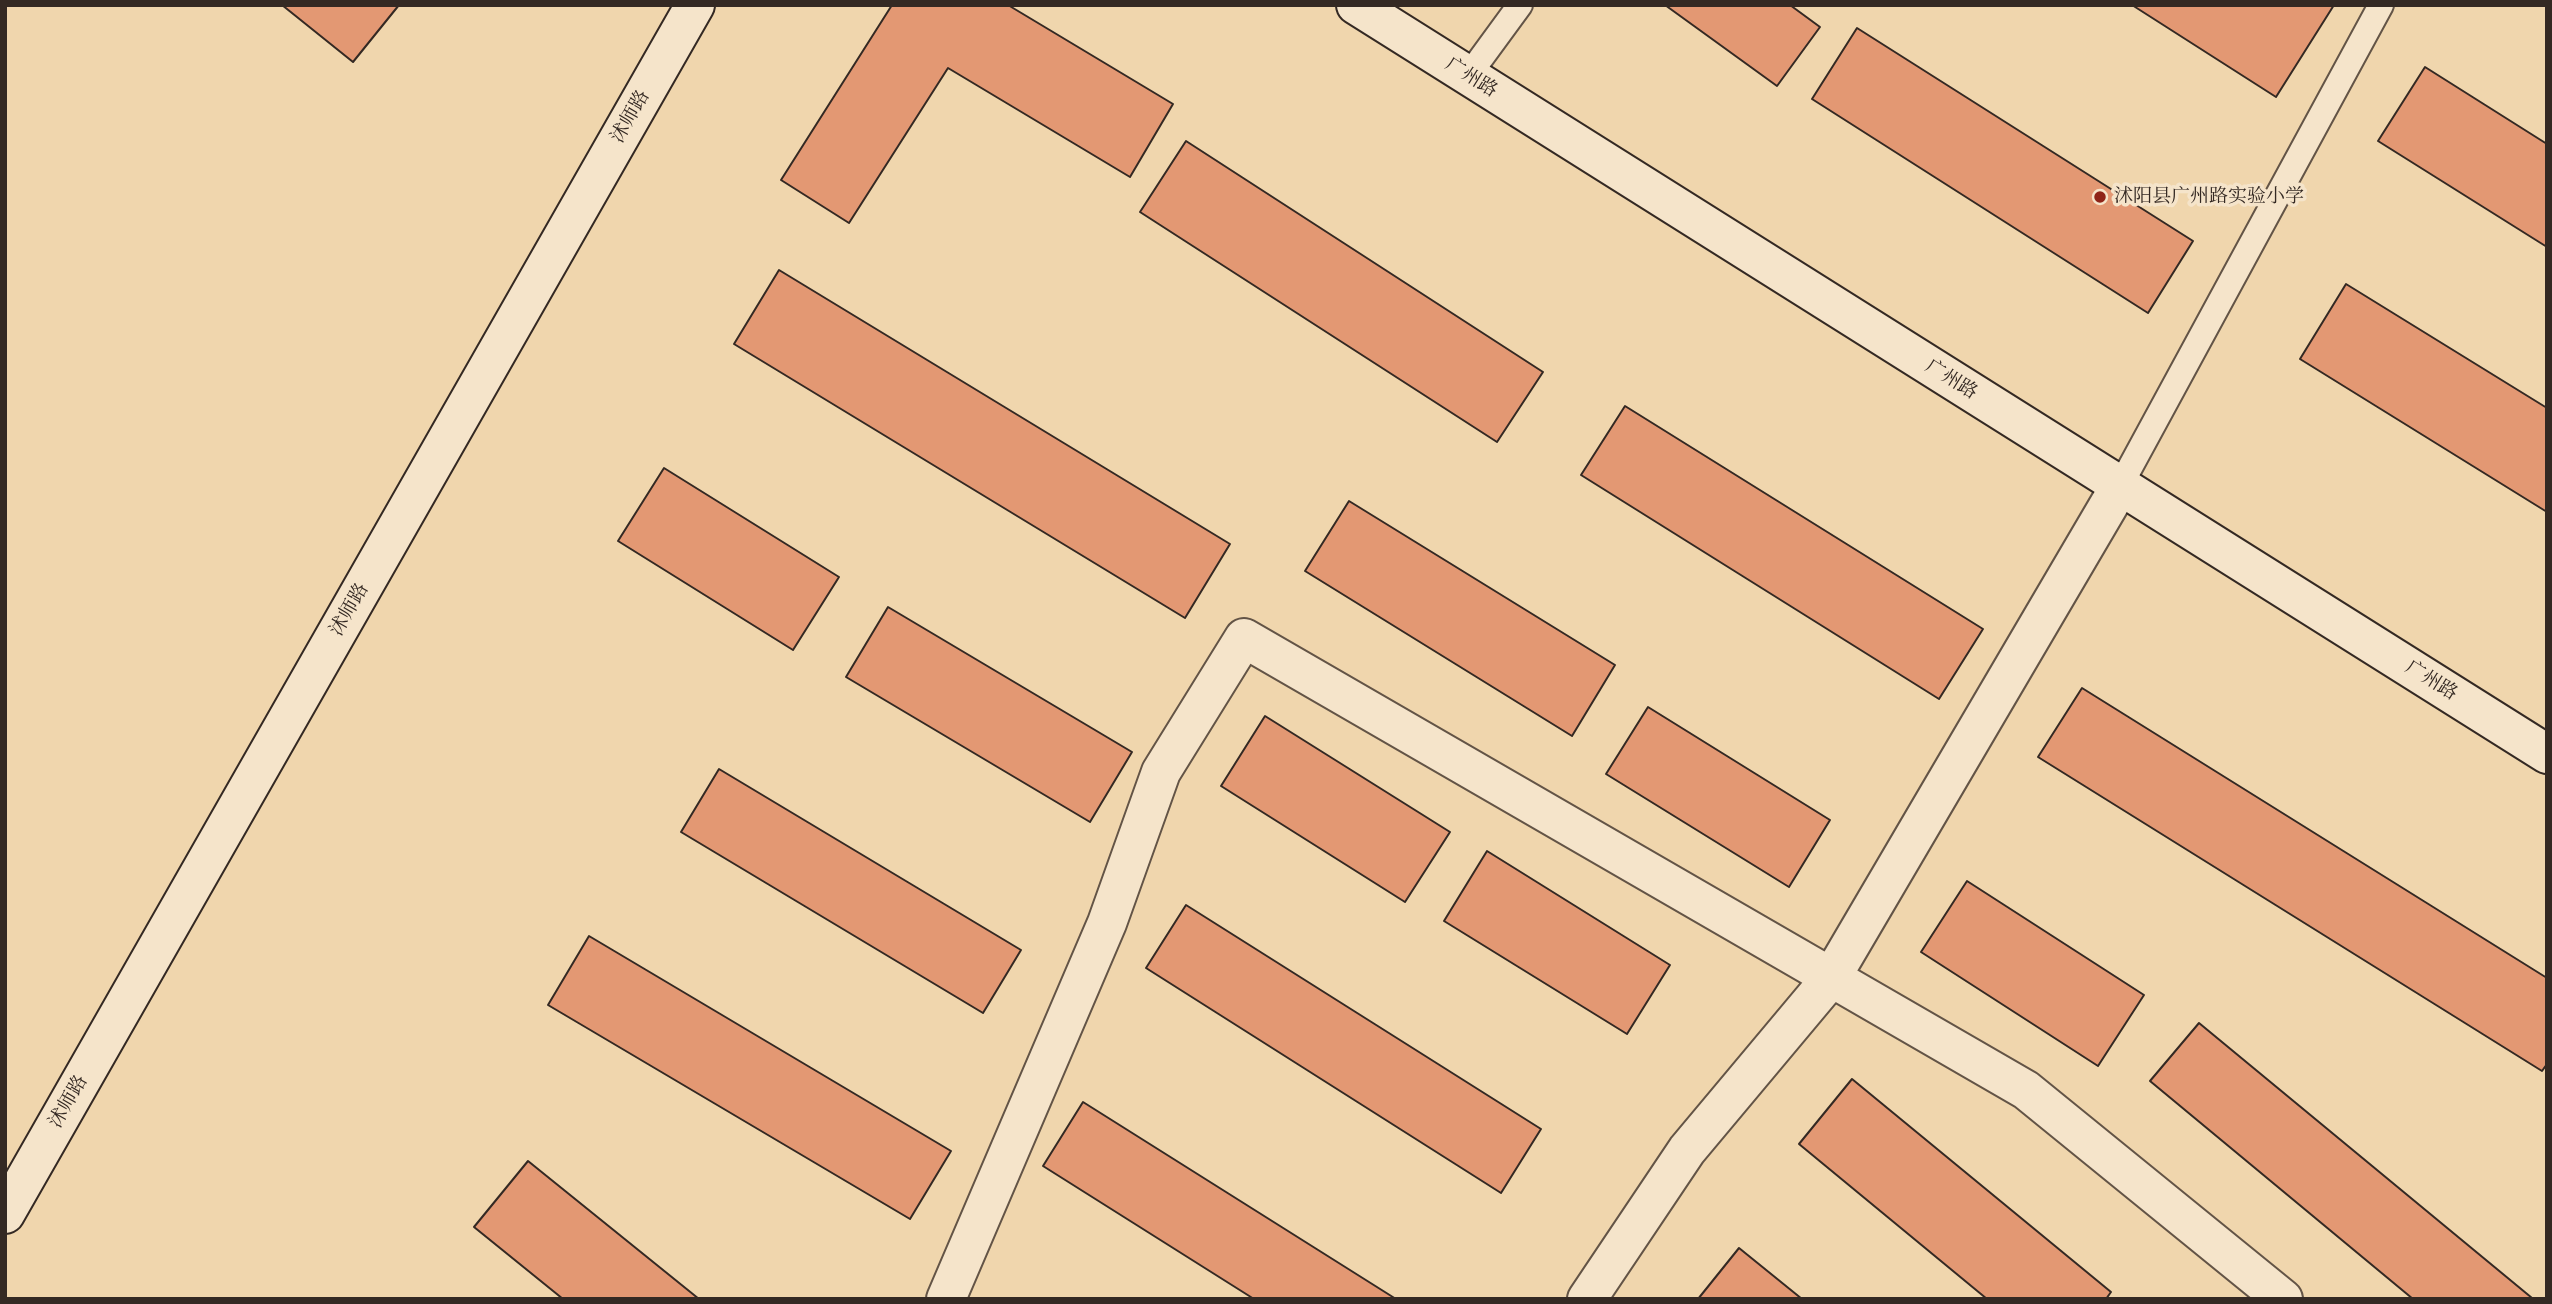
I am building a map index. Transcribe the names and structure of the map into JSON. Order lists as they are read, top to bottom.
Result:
{
  "streets": {
    "street": ["广州路", "沭师路"]
  },
  "places": ["沭阳县广州路实验小学"]
}
